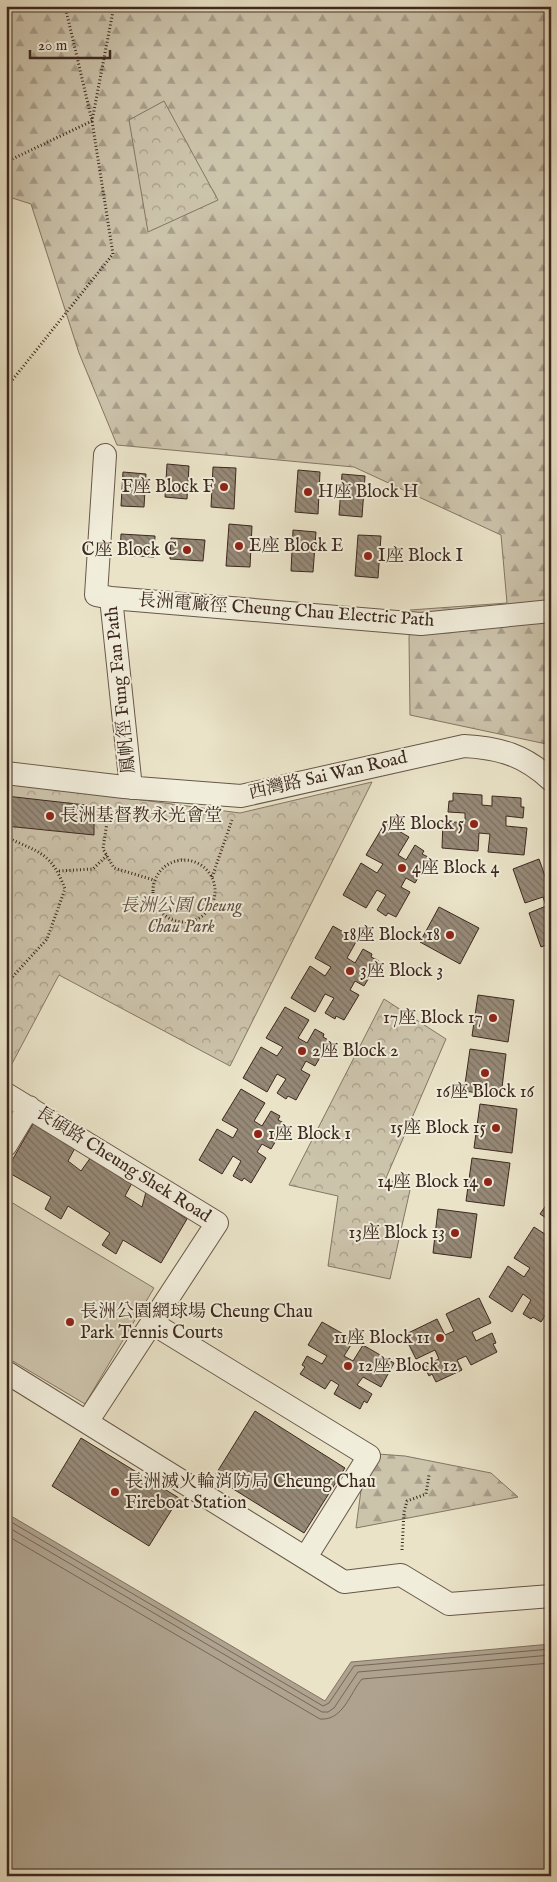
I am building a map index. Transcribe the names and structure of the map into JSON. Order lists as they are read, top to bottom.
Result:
{
  "streets": {
    "street": [
      "長洲電廠徑 Cheung Chau Electric Path",
      "鳳帆徑 Fung Fan Path",
      "西灣路 Sai Wan Road",
      "長碩路 Cheung Shek Road"
    ]
  },
  "crossings": [
    ["長洲電廠徑 Cheung Chau Electric Path", "鳳帆徑 Fung Fan Path"],
    ["鳳帆徑 Fung Fan Path", "西灣路 Sai Wan Road"]
  ],
  "parks": ["長洲公園 Cheung Chau Park"],
  "places": [
    "F座 Block F",
    "H座 Block H",
    "E座 Block E",
    "C座 Block C",
    "I座 Block I",
    "長洲基督教永光會堂",
    "5座 Block 5",
    "4座 Block 4",
    "18座 Block 18",
    "3座 Block 3",
    "17座 Block 17",
    "2座 Block 2",
    "16座 Block 16",
    "15座 Block 15",
    "1座 Block 1",
    "14座 Block 14",
    "13座 Block 13",
    "長洲公園網球場 Cheung Chau Park Tennis Courts",
    "11座 Block 11",
    "12座 Block 12",
    "長洲滅火輪消防局 Cheung Chau Fireboat Station"
  ],
  "scale_bar": "20 m"
}
